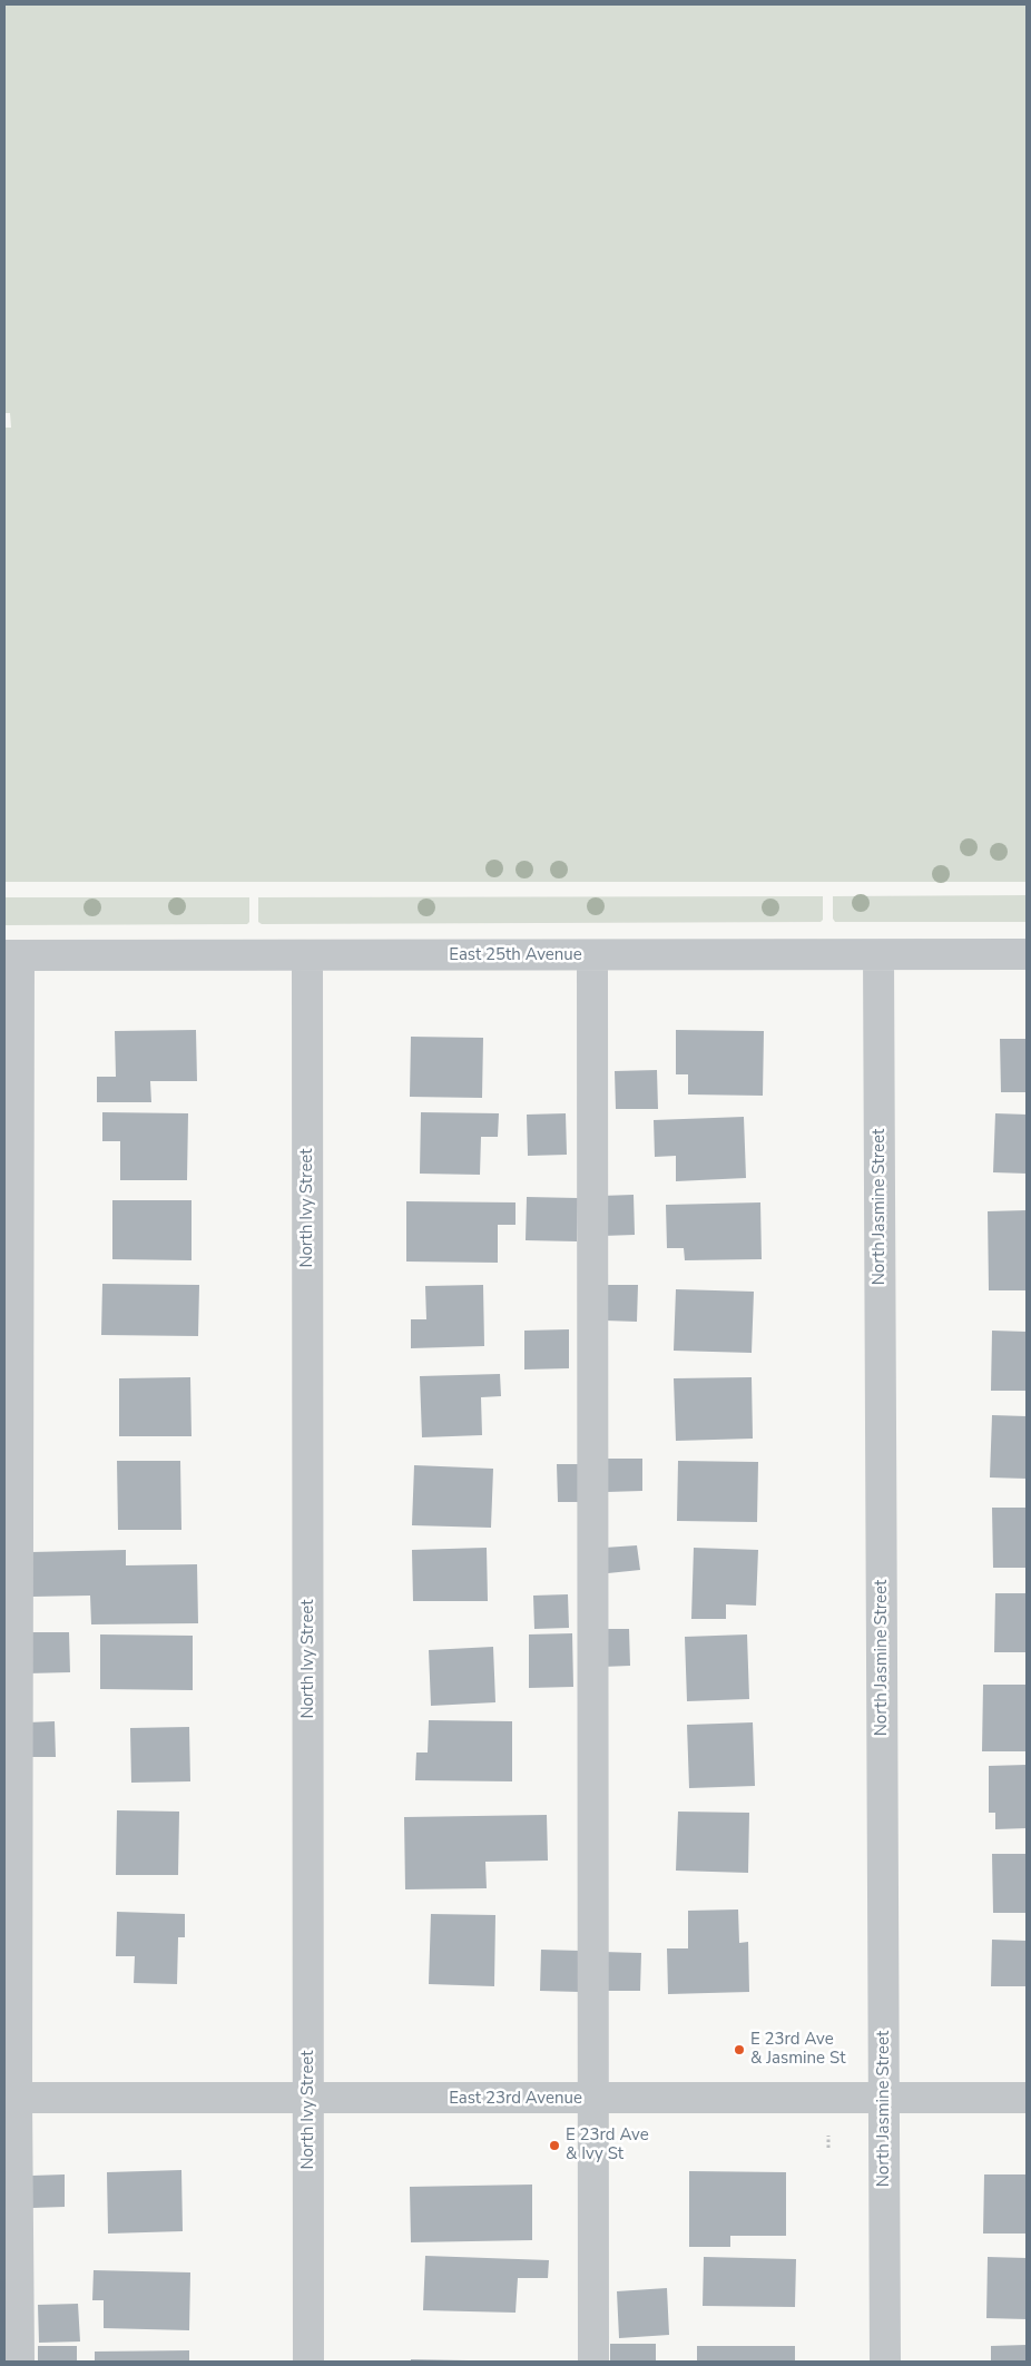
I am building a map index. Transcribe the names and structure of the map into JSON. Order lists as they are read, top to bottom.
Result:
{
  "streets": {
    "street": [
      "East 25th Avenue",
      "North Jasmine Street",
      "North Ivy Street",
      "East 23rd Avenue"
    ]
  },
  "crossings": [
    ["East 25th Avenue", "North Jasmine Street"],
    ["East 25th Avenue", "North Ivy Street"],
    ["North Jasmine Street", "East 23rd Avenue"],
    ["North Ivy Street", "East 23rd Avenue"]
  ],
  "places": ["E 23rd Ave & Jasmine St", "E 23rd Ave & Ivy St"]
}
